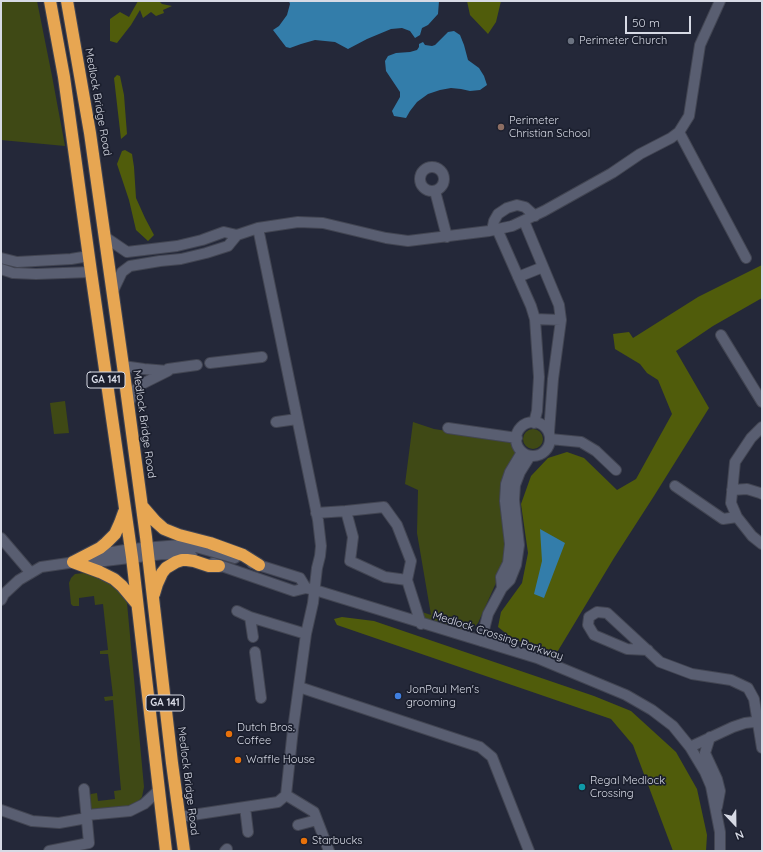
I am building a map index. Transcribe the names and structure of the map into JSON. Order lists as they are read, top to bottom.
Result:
{
  "streets": {
    "highway": ["Medlock Bridge Road", "GA 141"],
    "street": ["Medlock Crossing Parkway"]
  },
  "crossings": [
    ["Medlock Bridge Road", "Medlock Crossing Parkway"],
    ["GA 141", "Medlock Crossing Parkway"]
  ],
  "places": [
    "Perimeter Church",
    "Perimeter Christian School",
    "JonPaul Men's grooming",
    "Dutch Bros. Coffee",
    "Waffle House",
    "Regal Medlock Crossing",
    "Starbucks"
  ],
  "scale_bar": "50 m",
  "north": "bottom"
}
